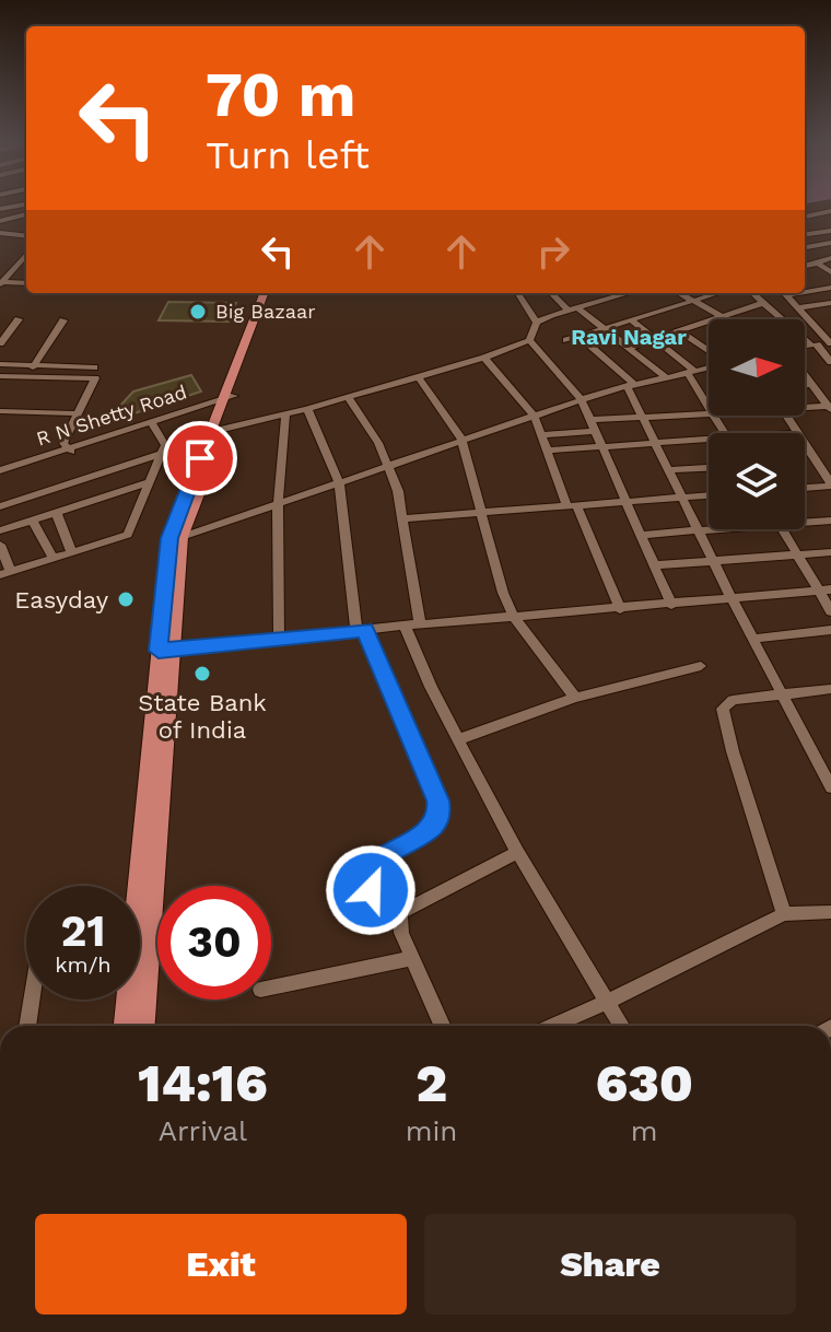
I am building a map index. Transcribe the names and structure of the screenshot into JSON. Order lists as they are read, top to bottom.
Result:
{
  "streets": {
    "street": ["R N Shetty Road"]
  },
  "districts": ["Ravi Nagar"],
  "places": ["Big Bazaar", "Easyday", "State Bank of India"],
  "north": "right",
  "page": {
    "turn": ["70 m", "Turn left"],
    "speed": "21 km/h",
    "limit": "30",
    "eta": [
      "14:16",
      "Arrival",
      "2",
      "min",
      "630",
      "m"
    ],
    "buttons": ["Exit", "Share"]
  }
}
